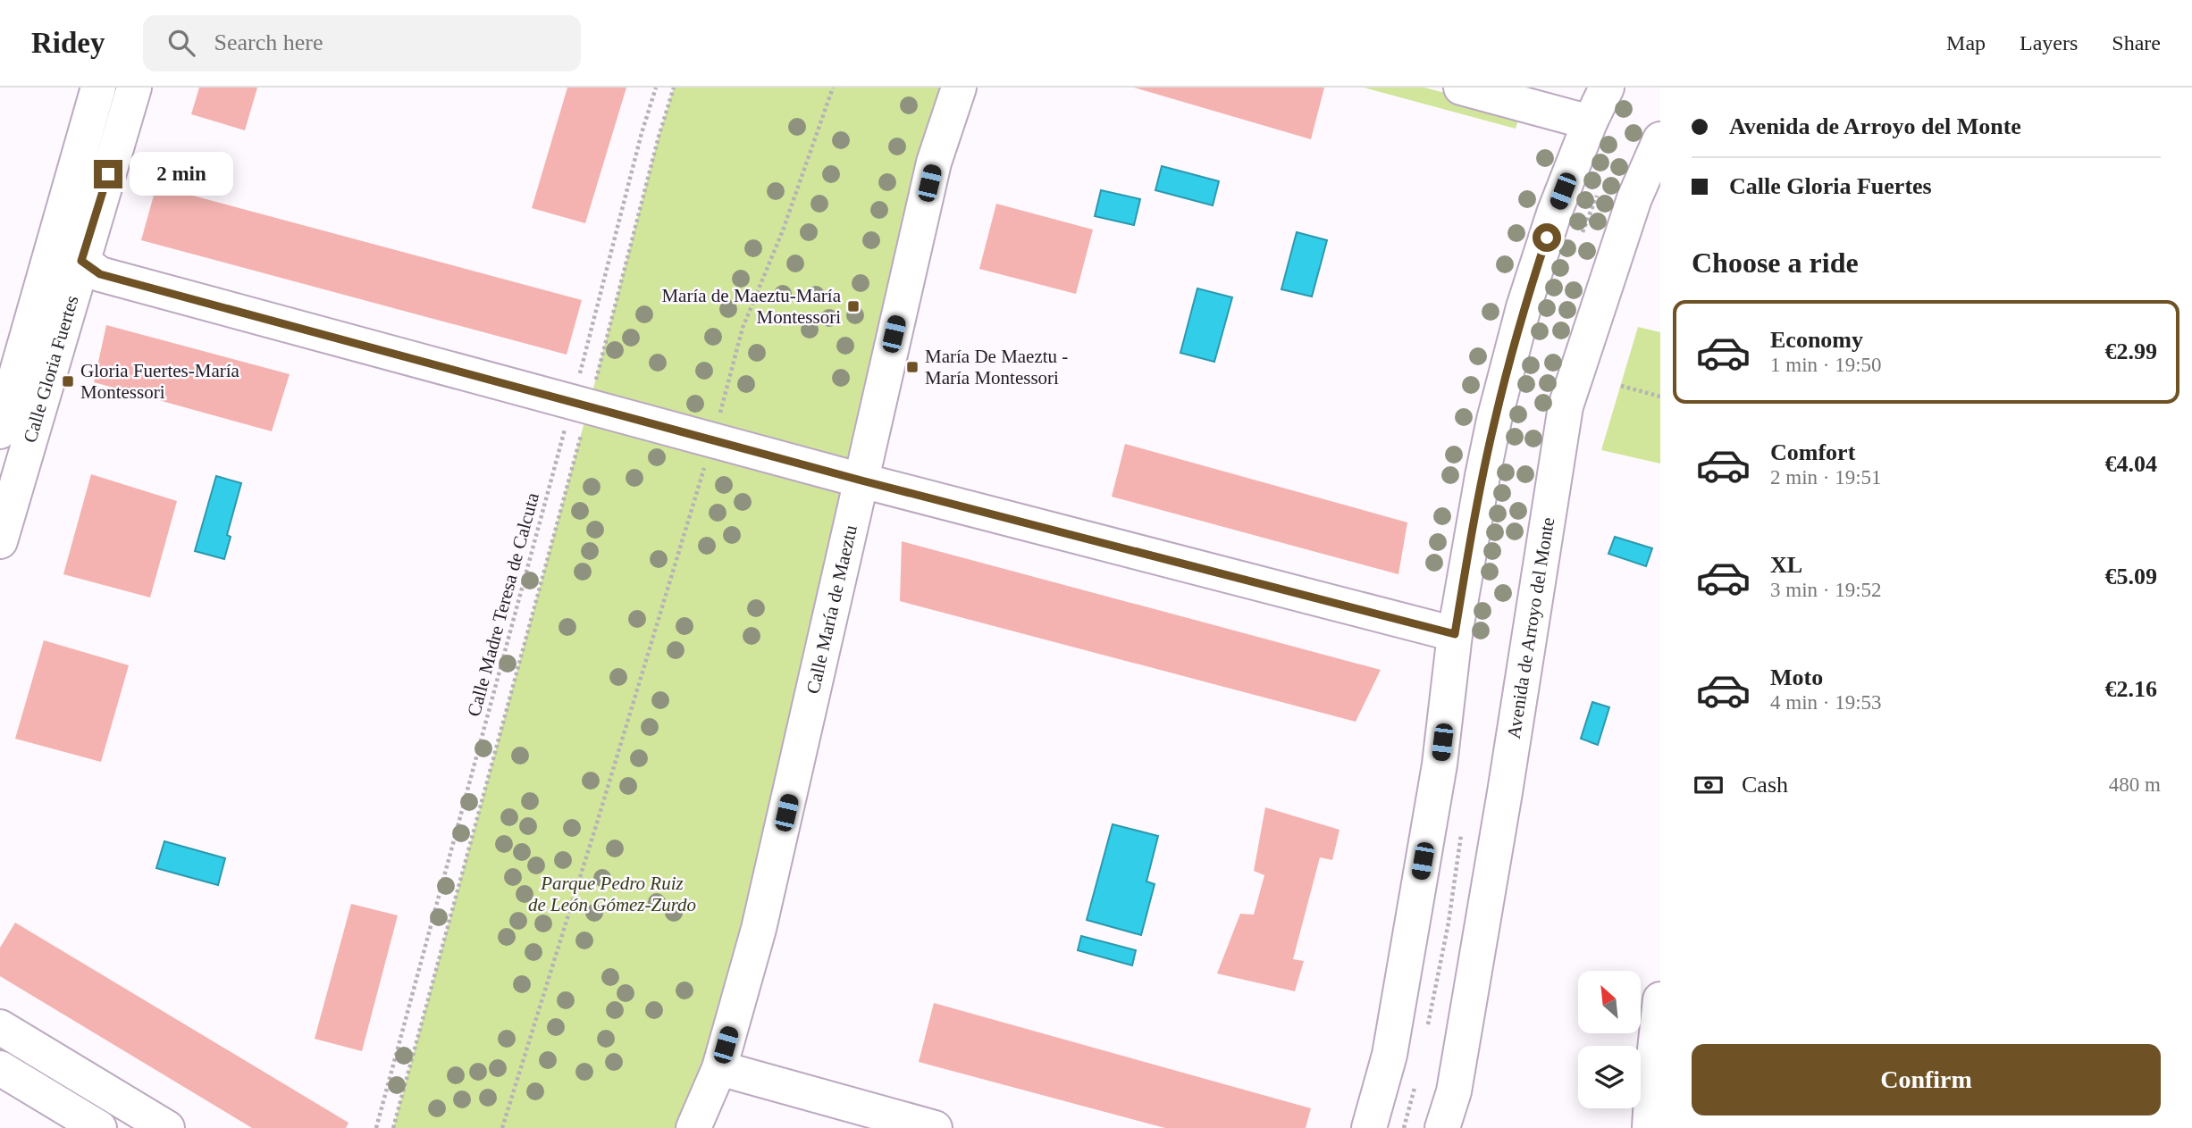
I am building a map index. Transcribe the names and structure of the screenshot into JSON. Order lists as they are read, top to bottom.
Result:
{
  "streets": {
    "street": ["Calle Gloria Fuertes", "Calle María de Maeztu", "Avenida de Arroyo del Monte"],
    "path": ["Calle Madre Teresa de Calcuta"]
  },
  "parks": ["Parque Pedro Ruiz de León Gómez-Zurdo"],
  "places": {
    "transit": ["María de Maeztu-María Montessori", "María De Maeztu - María Montessori", "Gloria Fuertes-María Montessori"]
  },
  "north": "top left",
  "page": {
    "header": "Ridey",
    "search": "Search here",
    "nav": ["Map", "Layers", "Share"],
    "banner": ["Avenida de Arroyo del Monte", "Calle Gloria Fuertes"],
    "bubble": "2 min",
    "heading": "Choose a ride",
    "list": [
      {
        "name": "Economy",
        "note": "1 min · 19:50",
        "value": "€2.99"
      },
      {
        "name": "Comfort",
        "note": "2 min · 19:51",
        "value": "€4.04"
      },
      {
        "name": "XL",
        "note": "3 min · 19:52",
        "value": "€5.09"
      },
      {
        "name": "Moto",
        "note": "4 min · 19:53",
        "value": "€2.16"
      }
    ],
    "pay": ["Cash", "480 m"],
    "buttons": "Confirm"
  }
}
